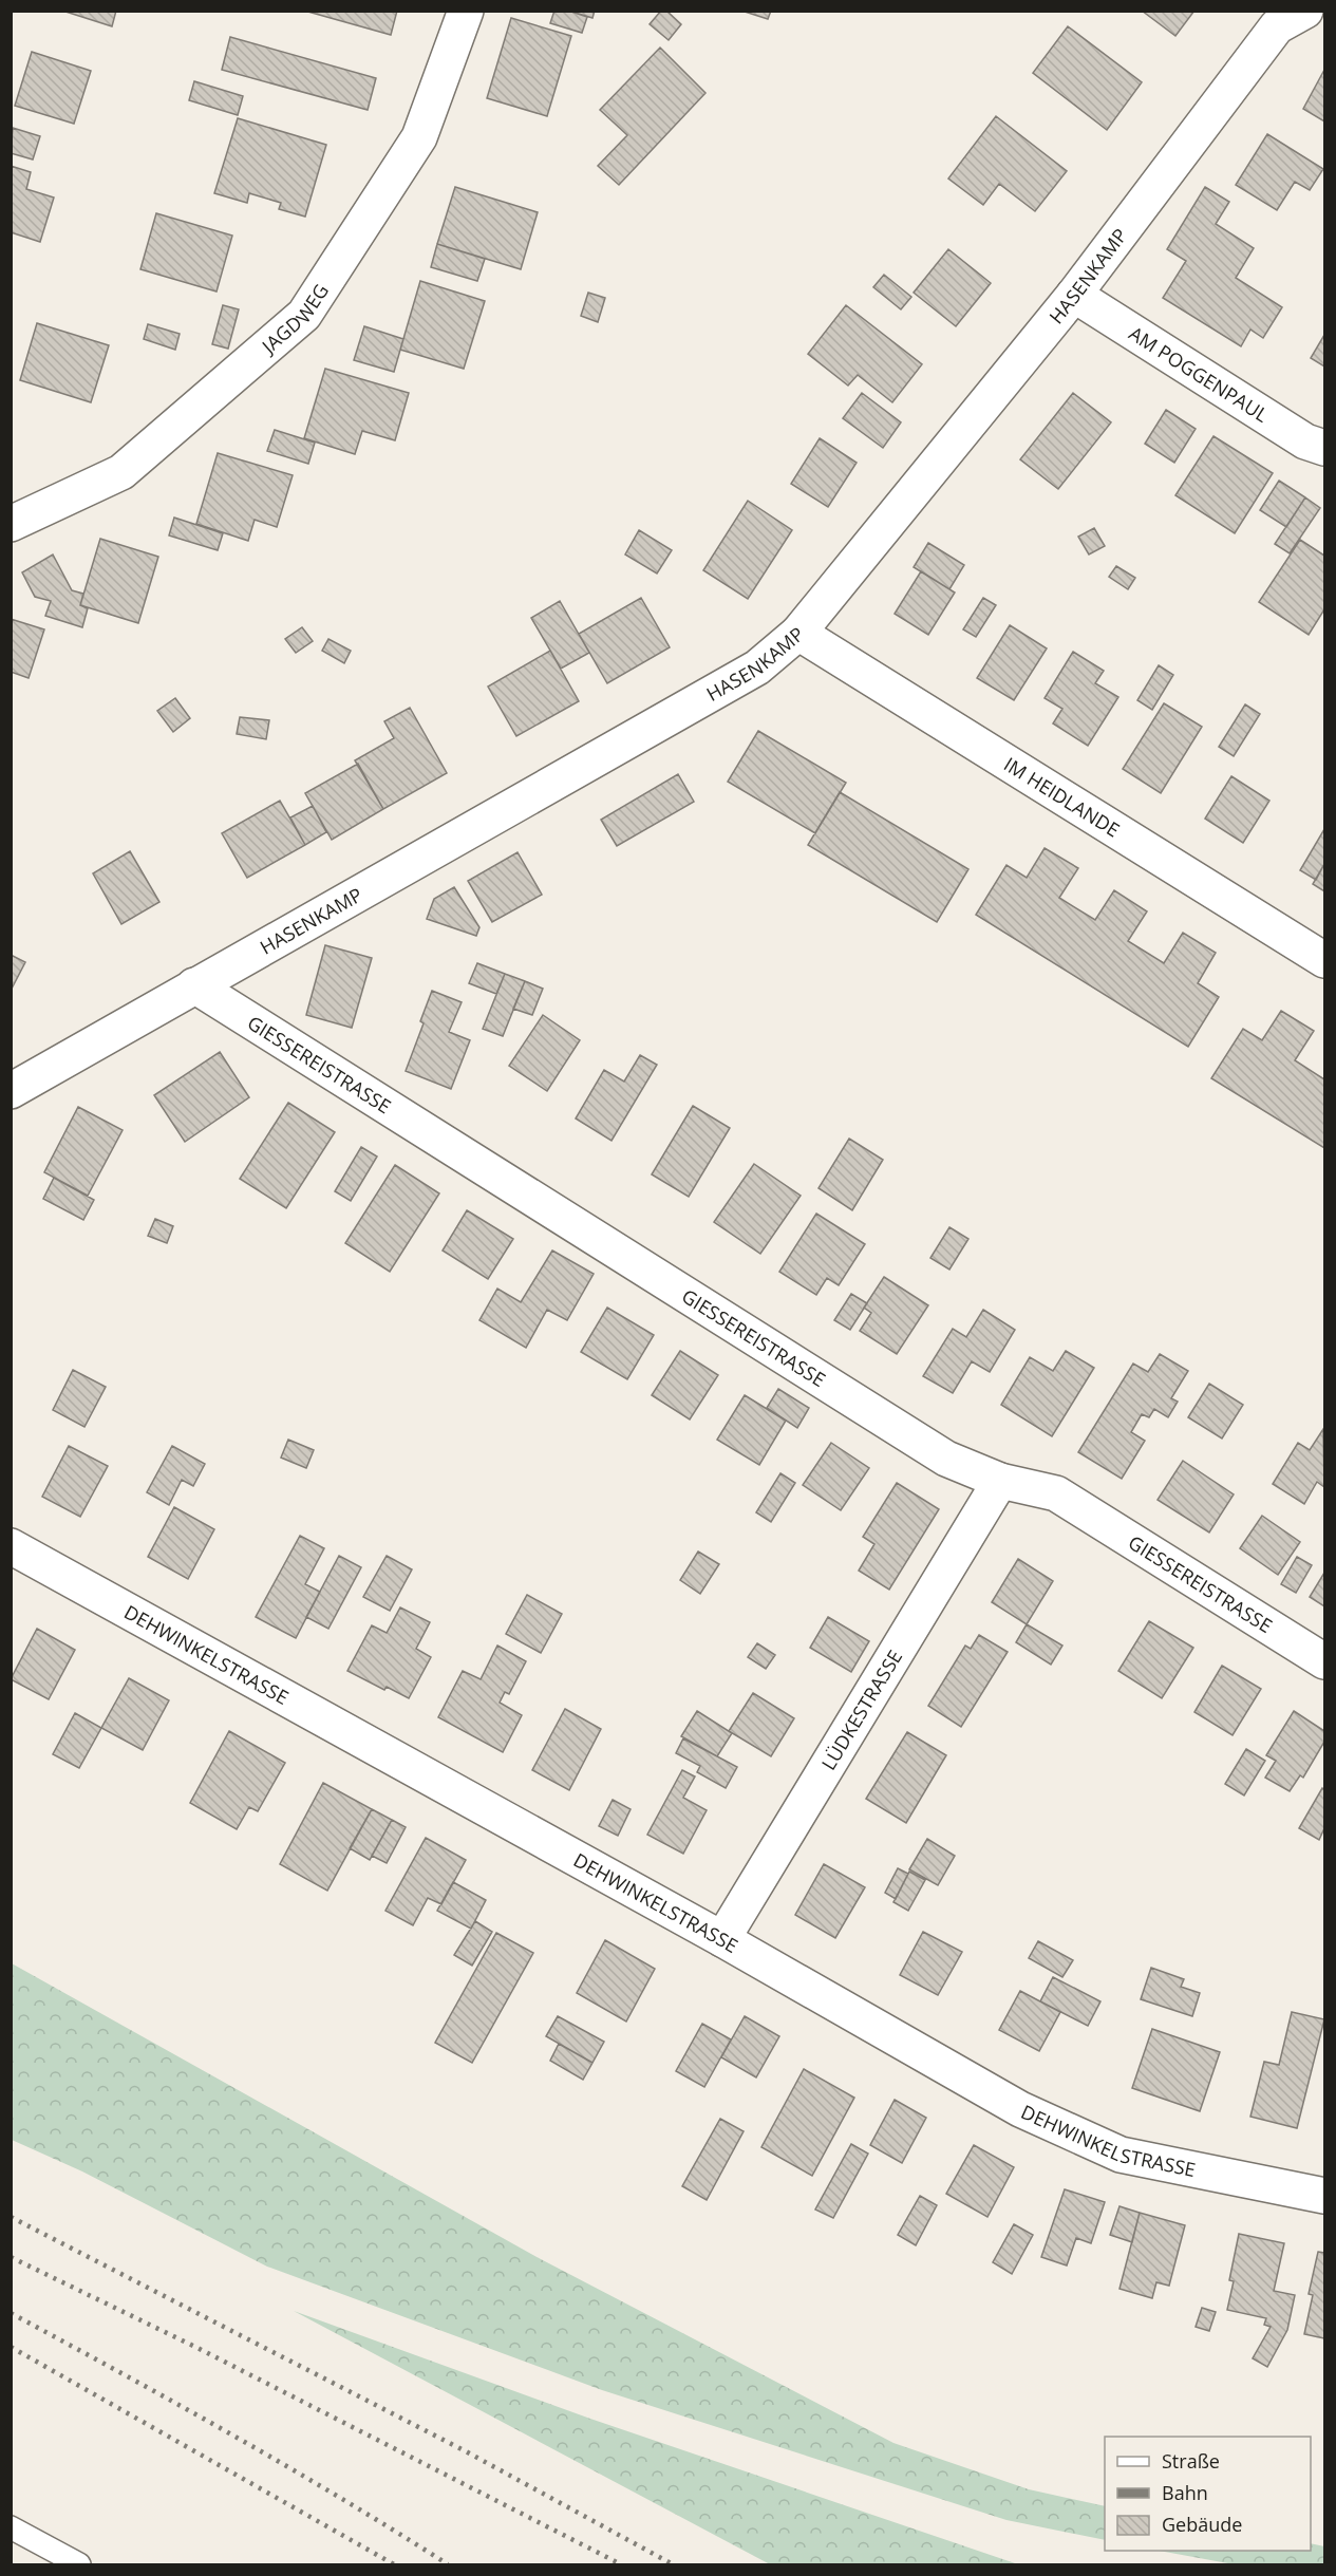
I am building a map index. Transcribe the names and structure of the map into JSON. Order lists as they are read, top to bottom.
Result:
{
  "streets": {
    "street": [
      "HASENKAMP",
      "JAGDWEG",
      "AM POGGENPAUL",
      "IM HEIDLANDE",
      "GIESSEREISTRASSE",
      "DEHWINKELSTRASSE",
      "LÜDKESTRASSE"
    ]
  },
  "crossings": [
    ["HASENKAMP", "AM POGGENPAUL"],
    ["HASENKAMP", "IM HEIDLANDE"],
    ["HASENKAMP", "GIESSEREISTRASSE"],
    ["GIESSEREISTRASSE", "LÜDKESTRASSE"],
    ["DEHWINKELSTRASSE", "LÜDKESTRASSE"]
  ],
  "legend": ["Straße", "Bahn", "Gebäude"]
}
